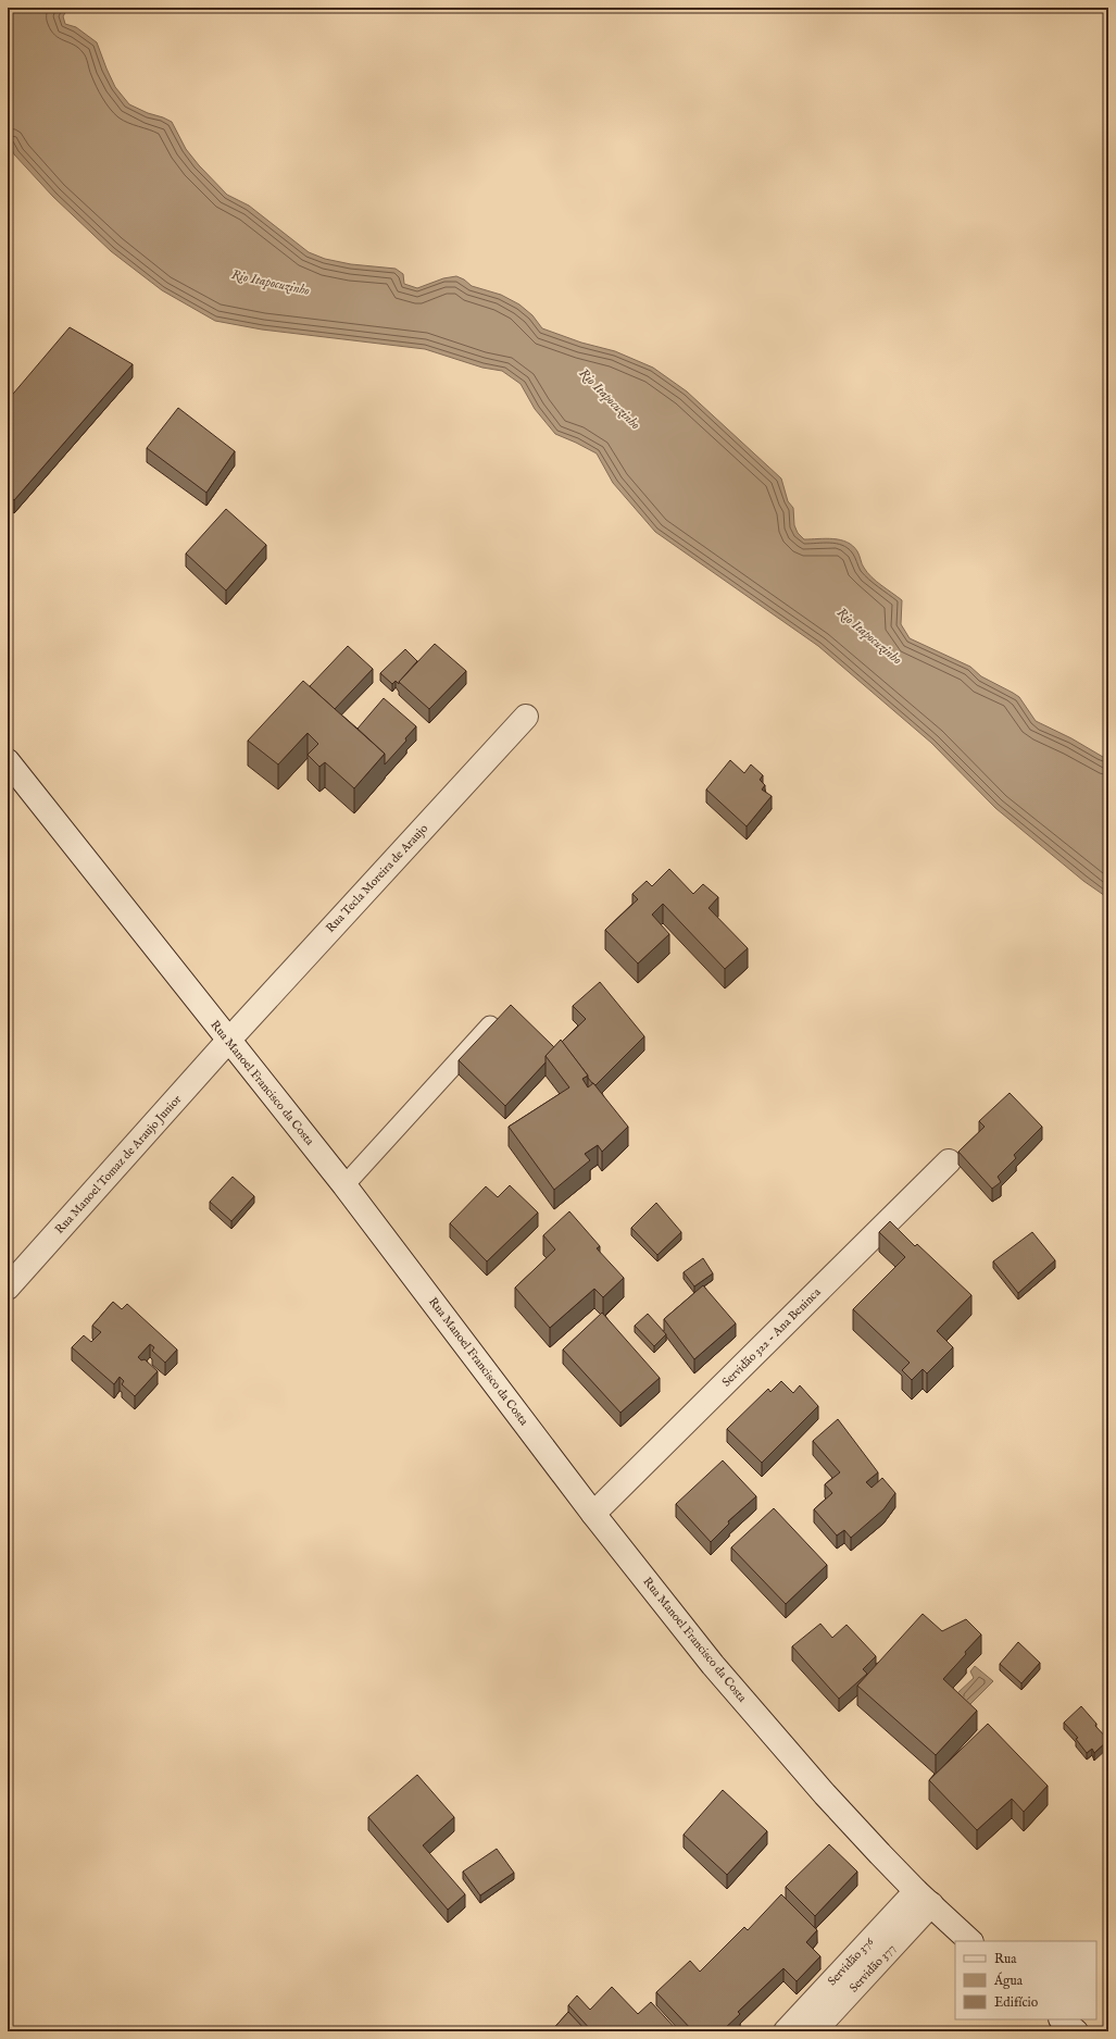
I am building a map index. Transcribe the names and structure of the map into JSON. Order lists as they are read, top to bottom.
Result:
{
  "streets": {
    "street": [
      "Rua Tecla Moreira de Araujo",
      "Rua Manoel Francisco da Costa",
      "Rua Manoel Tomaz de Araujo Junior",
      "Servidão 322 - Ana Beninca",
      "Servidão 376",
      "Servidão 377"
    ]
  },
  "crossings": [
    ["Rua Tecla Moreira de Araujo", "Rua Manoel Francisco da Costa"],
    ["Rua Tecla Moreira de Araujo", "Rua Manoel Tomaz de Araujo Junior"],
    ["Rua Manoel Francisco da Costa", "Rua Manoel Tomaz de Araujo Junior"],
    ["Rua Manoel Francisco da Costa", "Servidão 322 - Ana Beninca"],
    ["Rua Manoel Francisco da Costa", "Servidão 376"],
    ["Rua Manoel Francisco da Costa", "Servidão 377"],
    ["Servidão 376", "Servidão 377"]
  ],
  "water": ["Rio Itapocuzinho"],
  "legend": ["Rua", "Água", "Edifício"]
}
